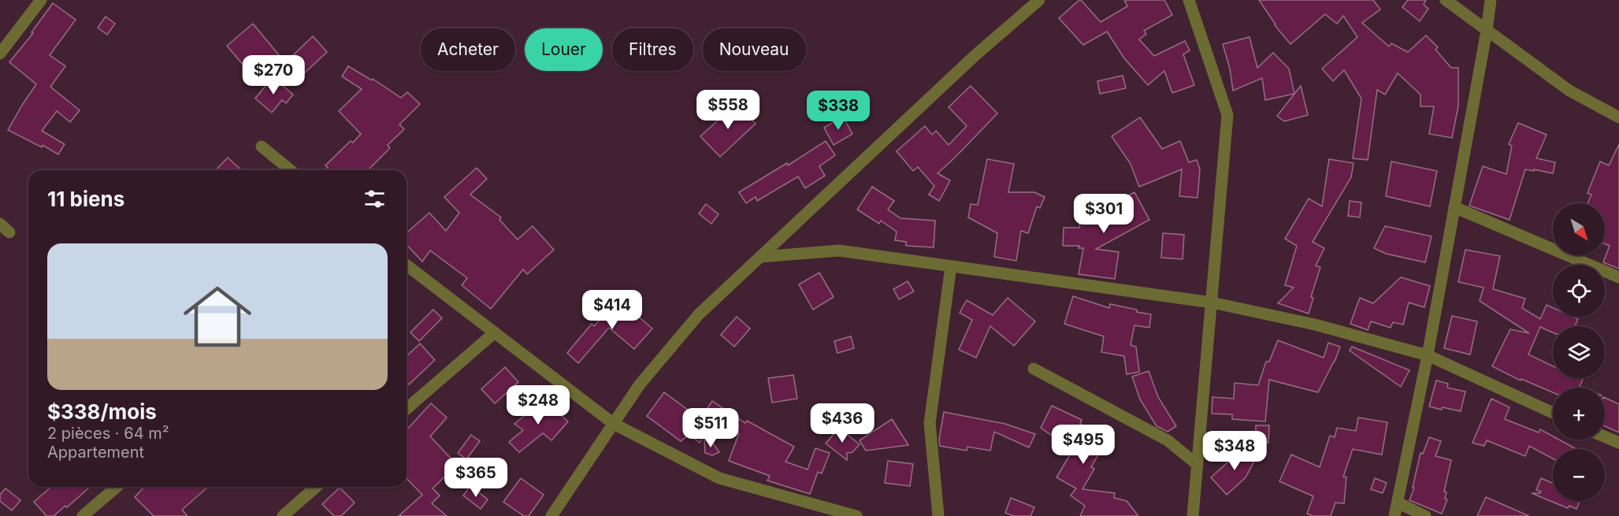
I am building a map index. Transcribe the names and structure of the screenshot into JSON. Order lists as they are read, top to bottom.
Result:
{
  "north": "bottom right",
  "page": {
    "chip": [
      "Acheter",
      "Louer",
      "Filtres",
      "Nouveau"
    ],
    "price": [
      "$270",
      "$558",
      "$338",
      "$301",
      "$414",
      "$248",
      "$436",
      "$511",
      "$495",
      "$348",
      "$365"
    ],
    "heading": "11 biens",
    "map_buttons": ["+", "−"],
    "list": [
      {
        "name": "$338/mois",
        "note": "2 pièces · 64 m² · Appartement"
      }
    ]
  }
}
